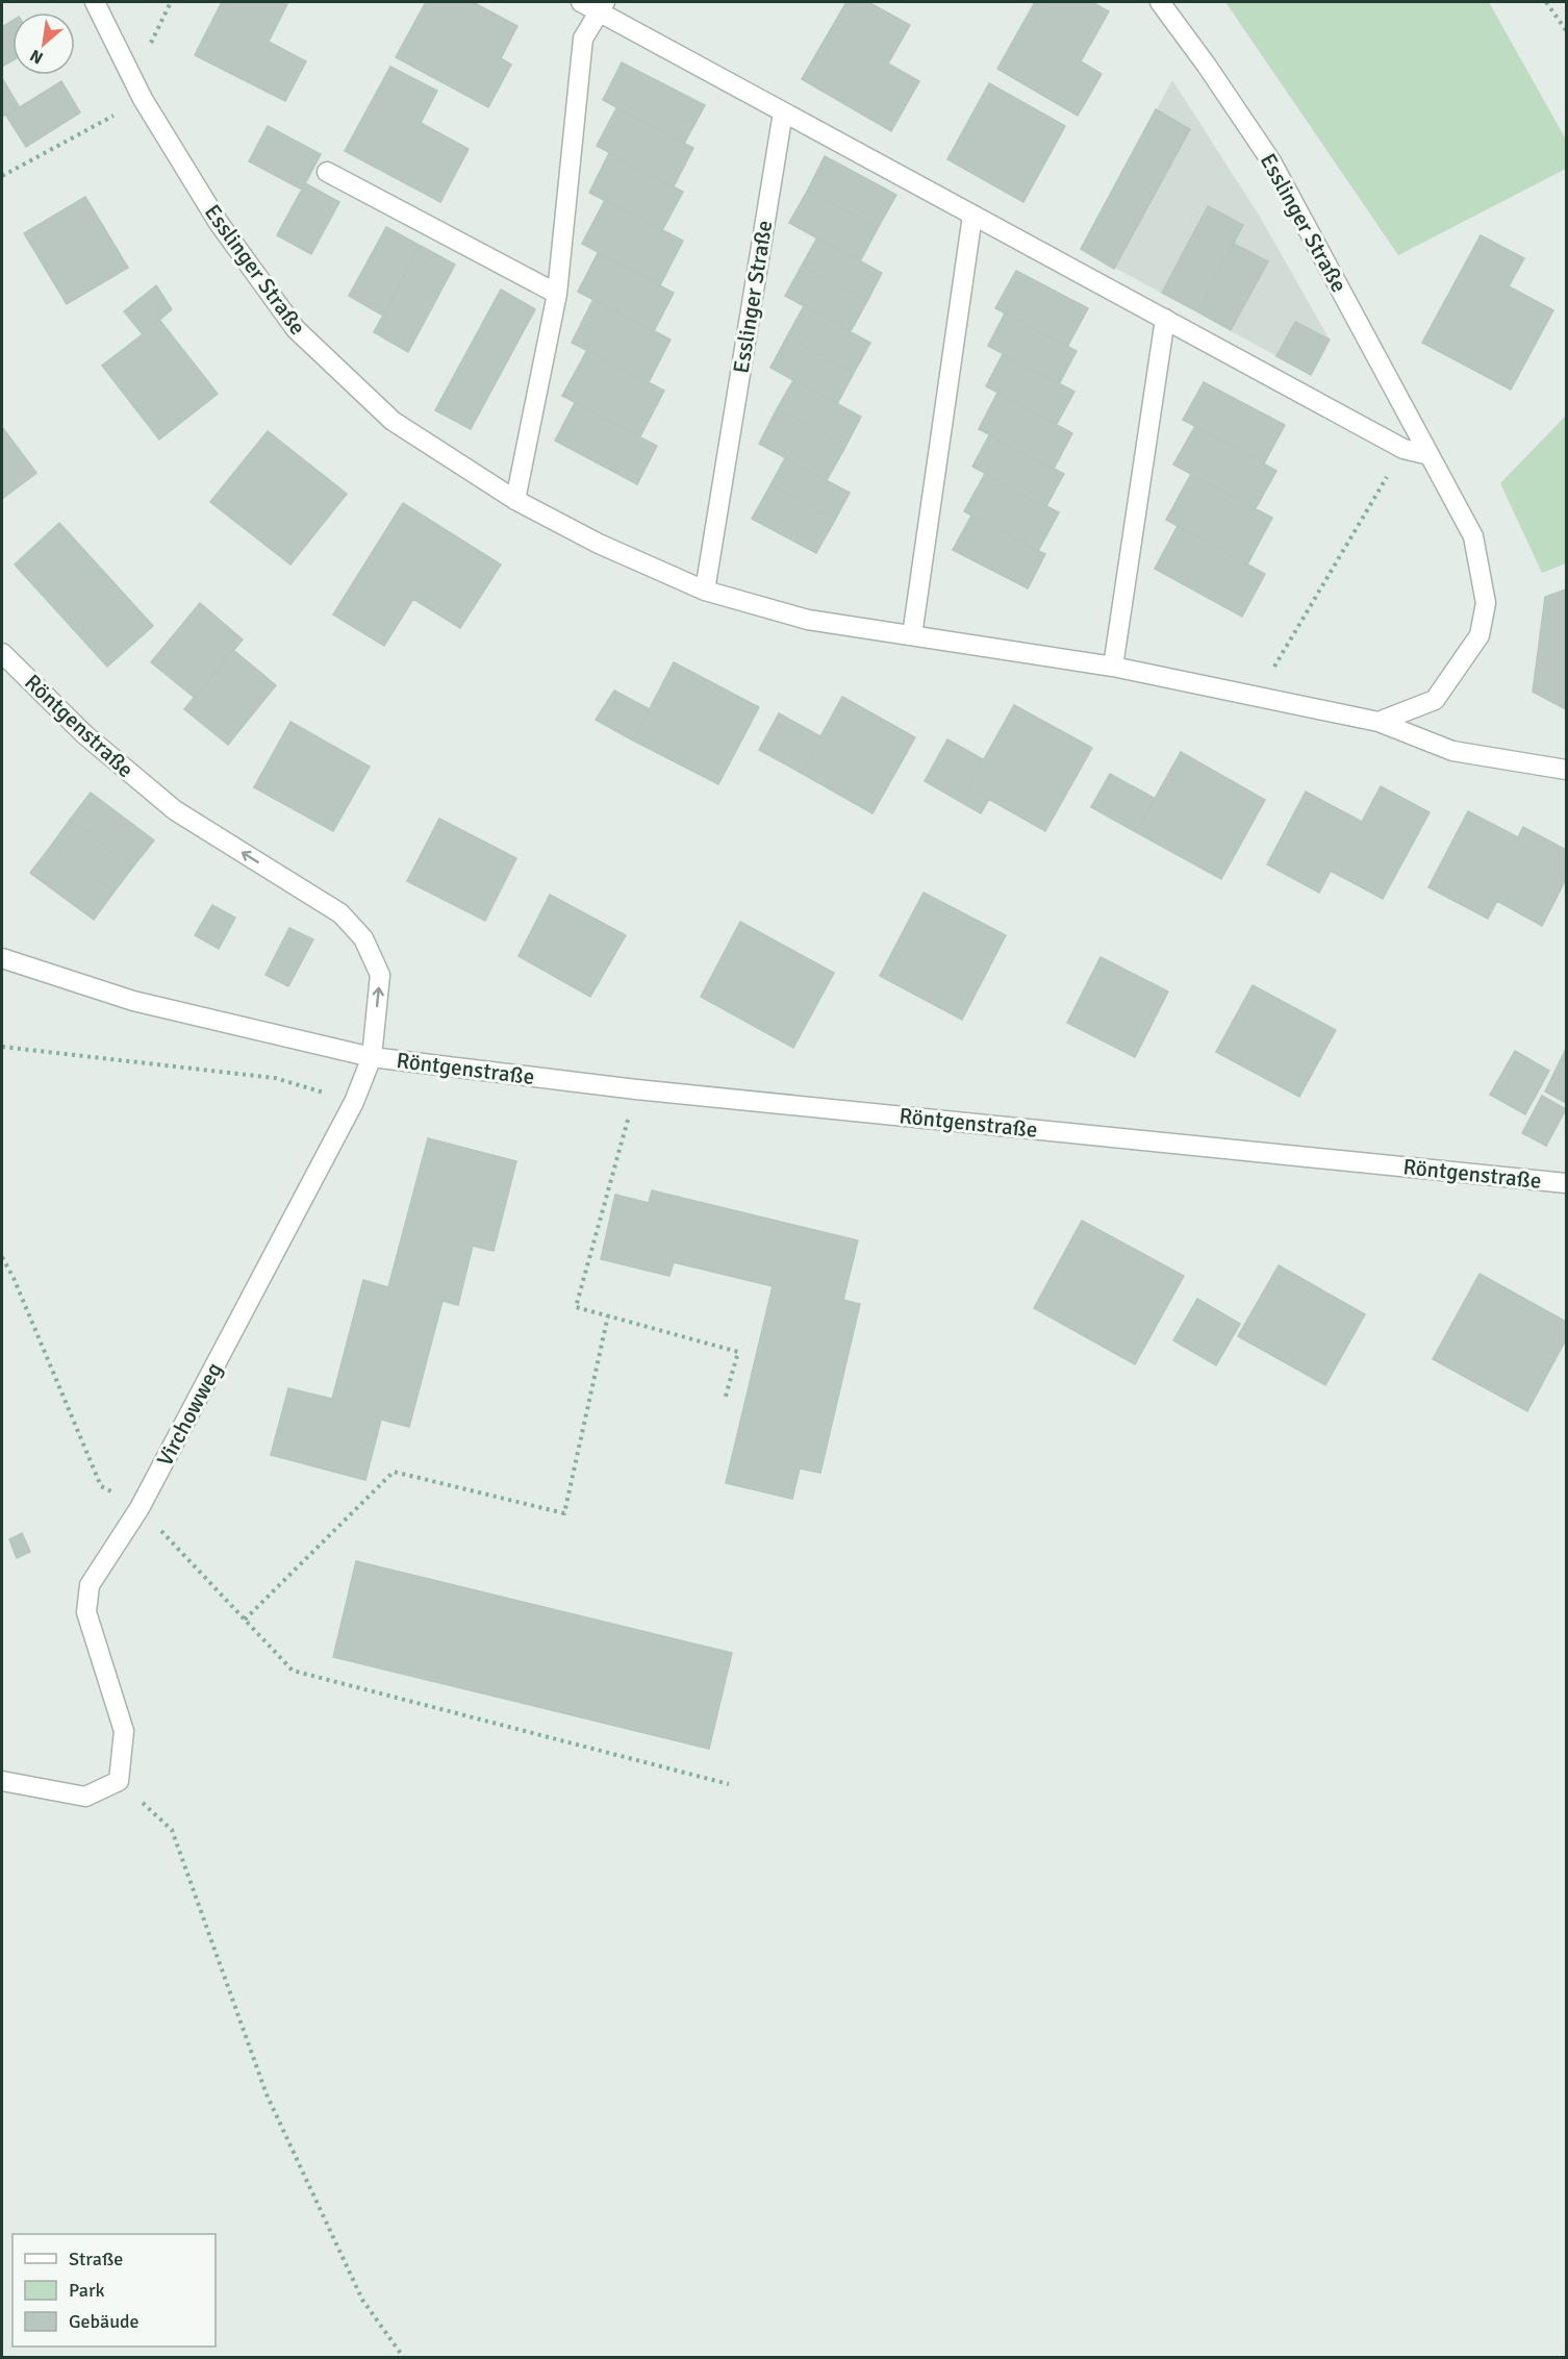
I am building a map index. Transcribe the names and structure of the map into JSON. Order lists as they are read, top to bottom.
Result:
{
  "streets": {
    "street": ["Esslinger Straße", "Röntgenstraße", "Virchowweg"]
  },
  "crossings": [
    ["Röntgenstraße", "Virchowweg"]
  ],
  "legend": ["Straße", "Park", "Gebäude"],
  "north": "bottom left"
}
